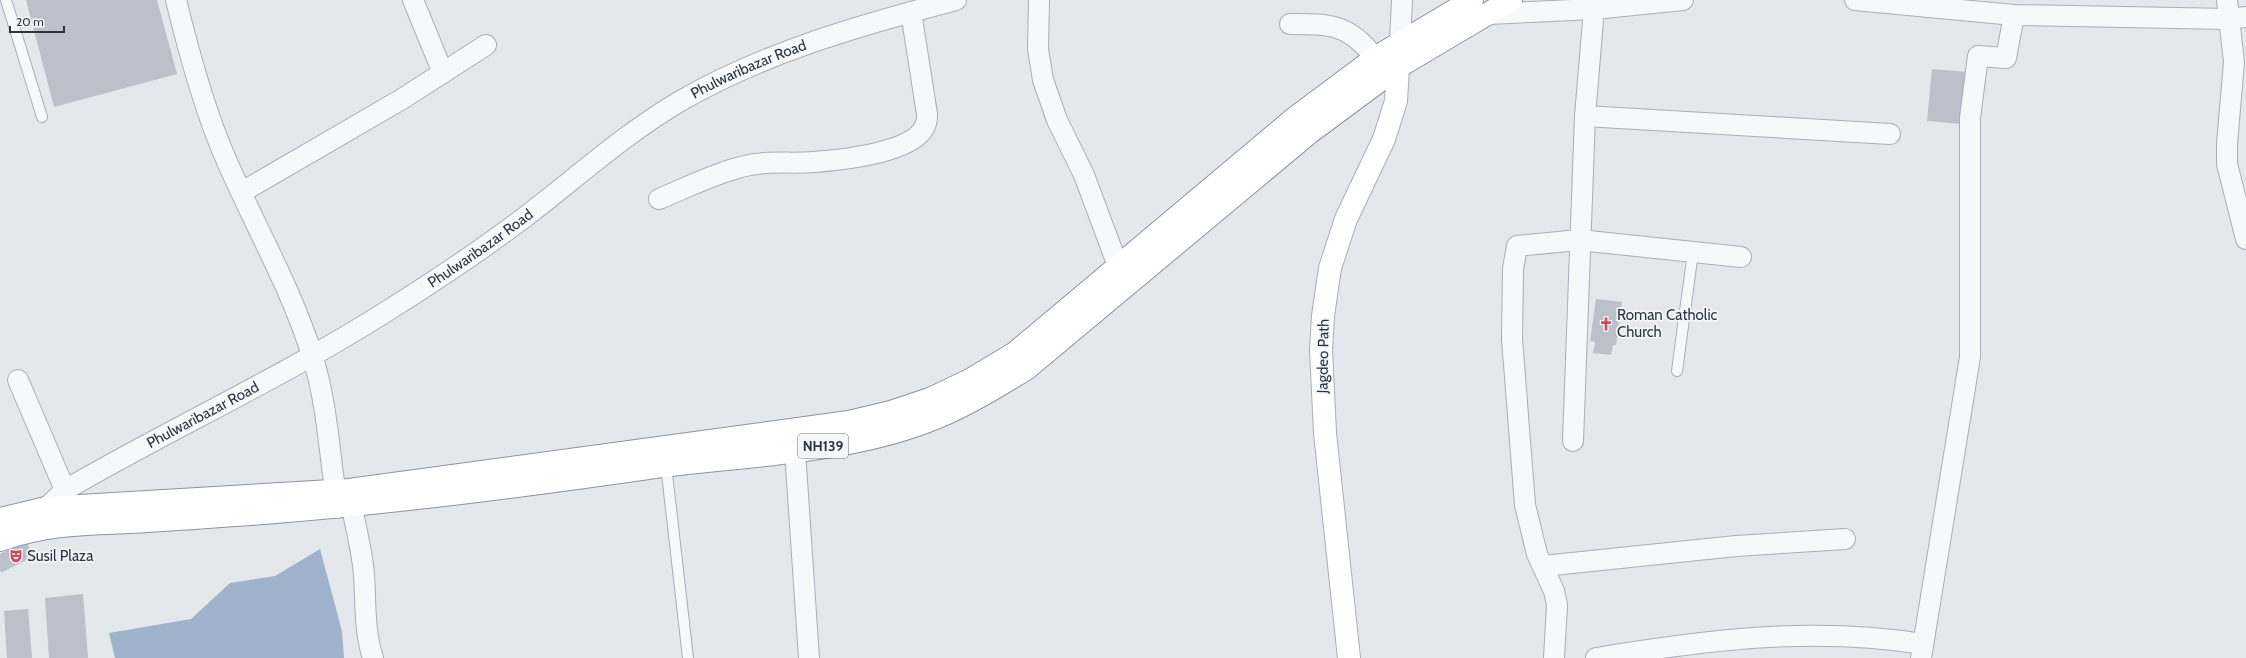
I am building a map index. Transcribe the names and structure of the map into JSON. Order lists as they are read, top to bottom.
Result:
{
  "streets": {
    "main road": ["Jagdeo Path", "NH139"],
    "street": ["Phulwaribazar Road"]
  },
  "crossings": [
    ["Phulwaribazar Road", "NH139"],
    ["Jagdeo Path", "NH139"]
  ],
  "places": {
    "church": ["Roman Catholic Church"],
    "theatre": ["Susil Plaza"]
  },
  "scale_bar": "20 m"
}
